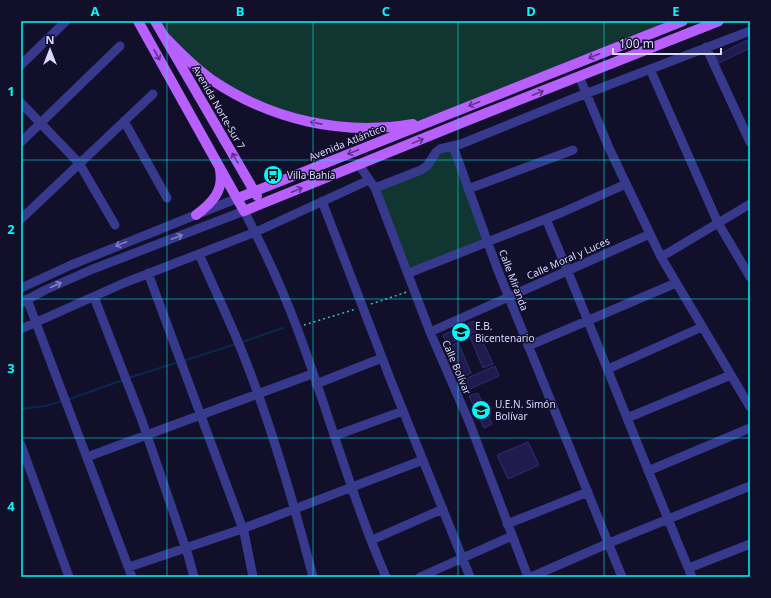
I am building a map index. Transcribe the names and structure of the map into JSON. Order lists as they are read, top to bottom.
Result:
{
  "streets": {
    "main road": ["Avenida Norte-Sur 7", "Avenida Atlántico"],
    "street": ["Calle Moral y Luces", "Calle Miranda", "Calle Bolívar"]
  },
  "crossings": [
    ["Avenida Norte-Sur 7", "Avenida Atlántico"],
    ["Calle Moral y Luces", "Calle Miranda"],
    ["Calle Moral y Luces", "Calle Bolívar"]
  ],
  "places": {
    "bus stop": ["Villa Bahía"],
    "school or university": ["E.B. Bicentenario", "U.E.N. Simón Bolívar"]
  },
  "scale_bar": "100 m",
  "north": "top",
  "grid": {
    "columns": [
      "A",
      "B",
      "C",
      "D",
      "E"
    ],
    "rows": [
      "1",
      "2",
      "3",
      "4"
    ]
  }
}
